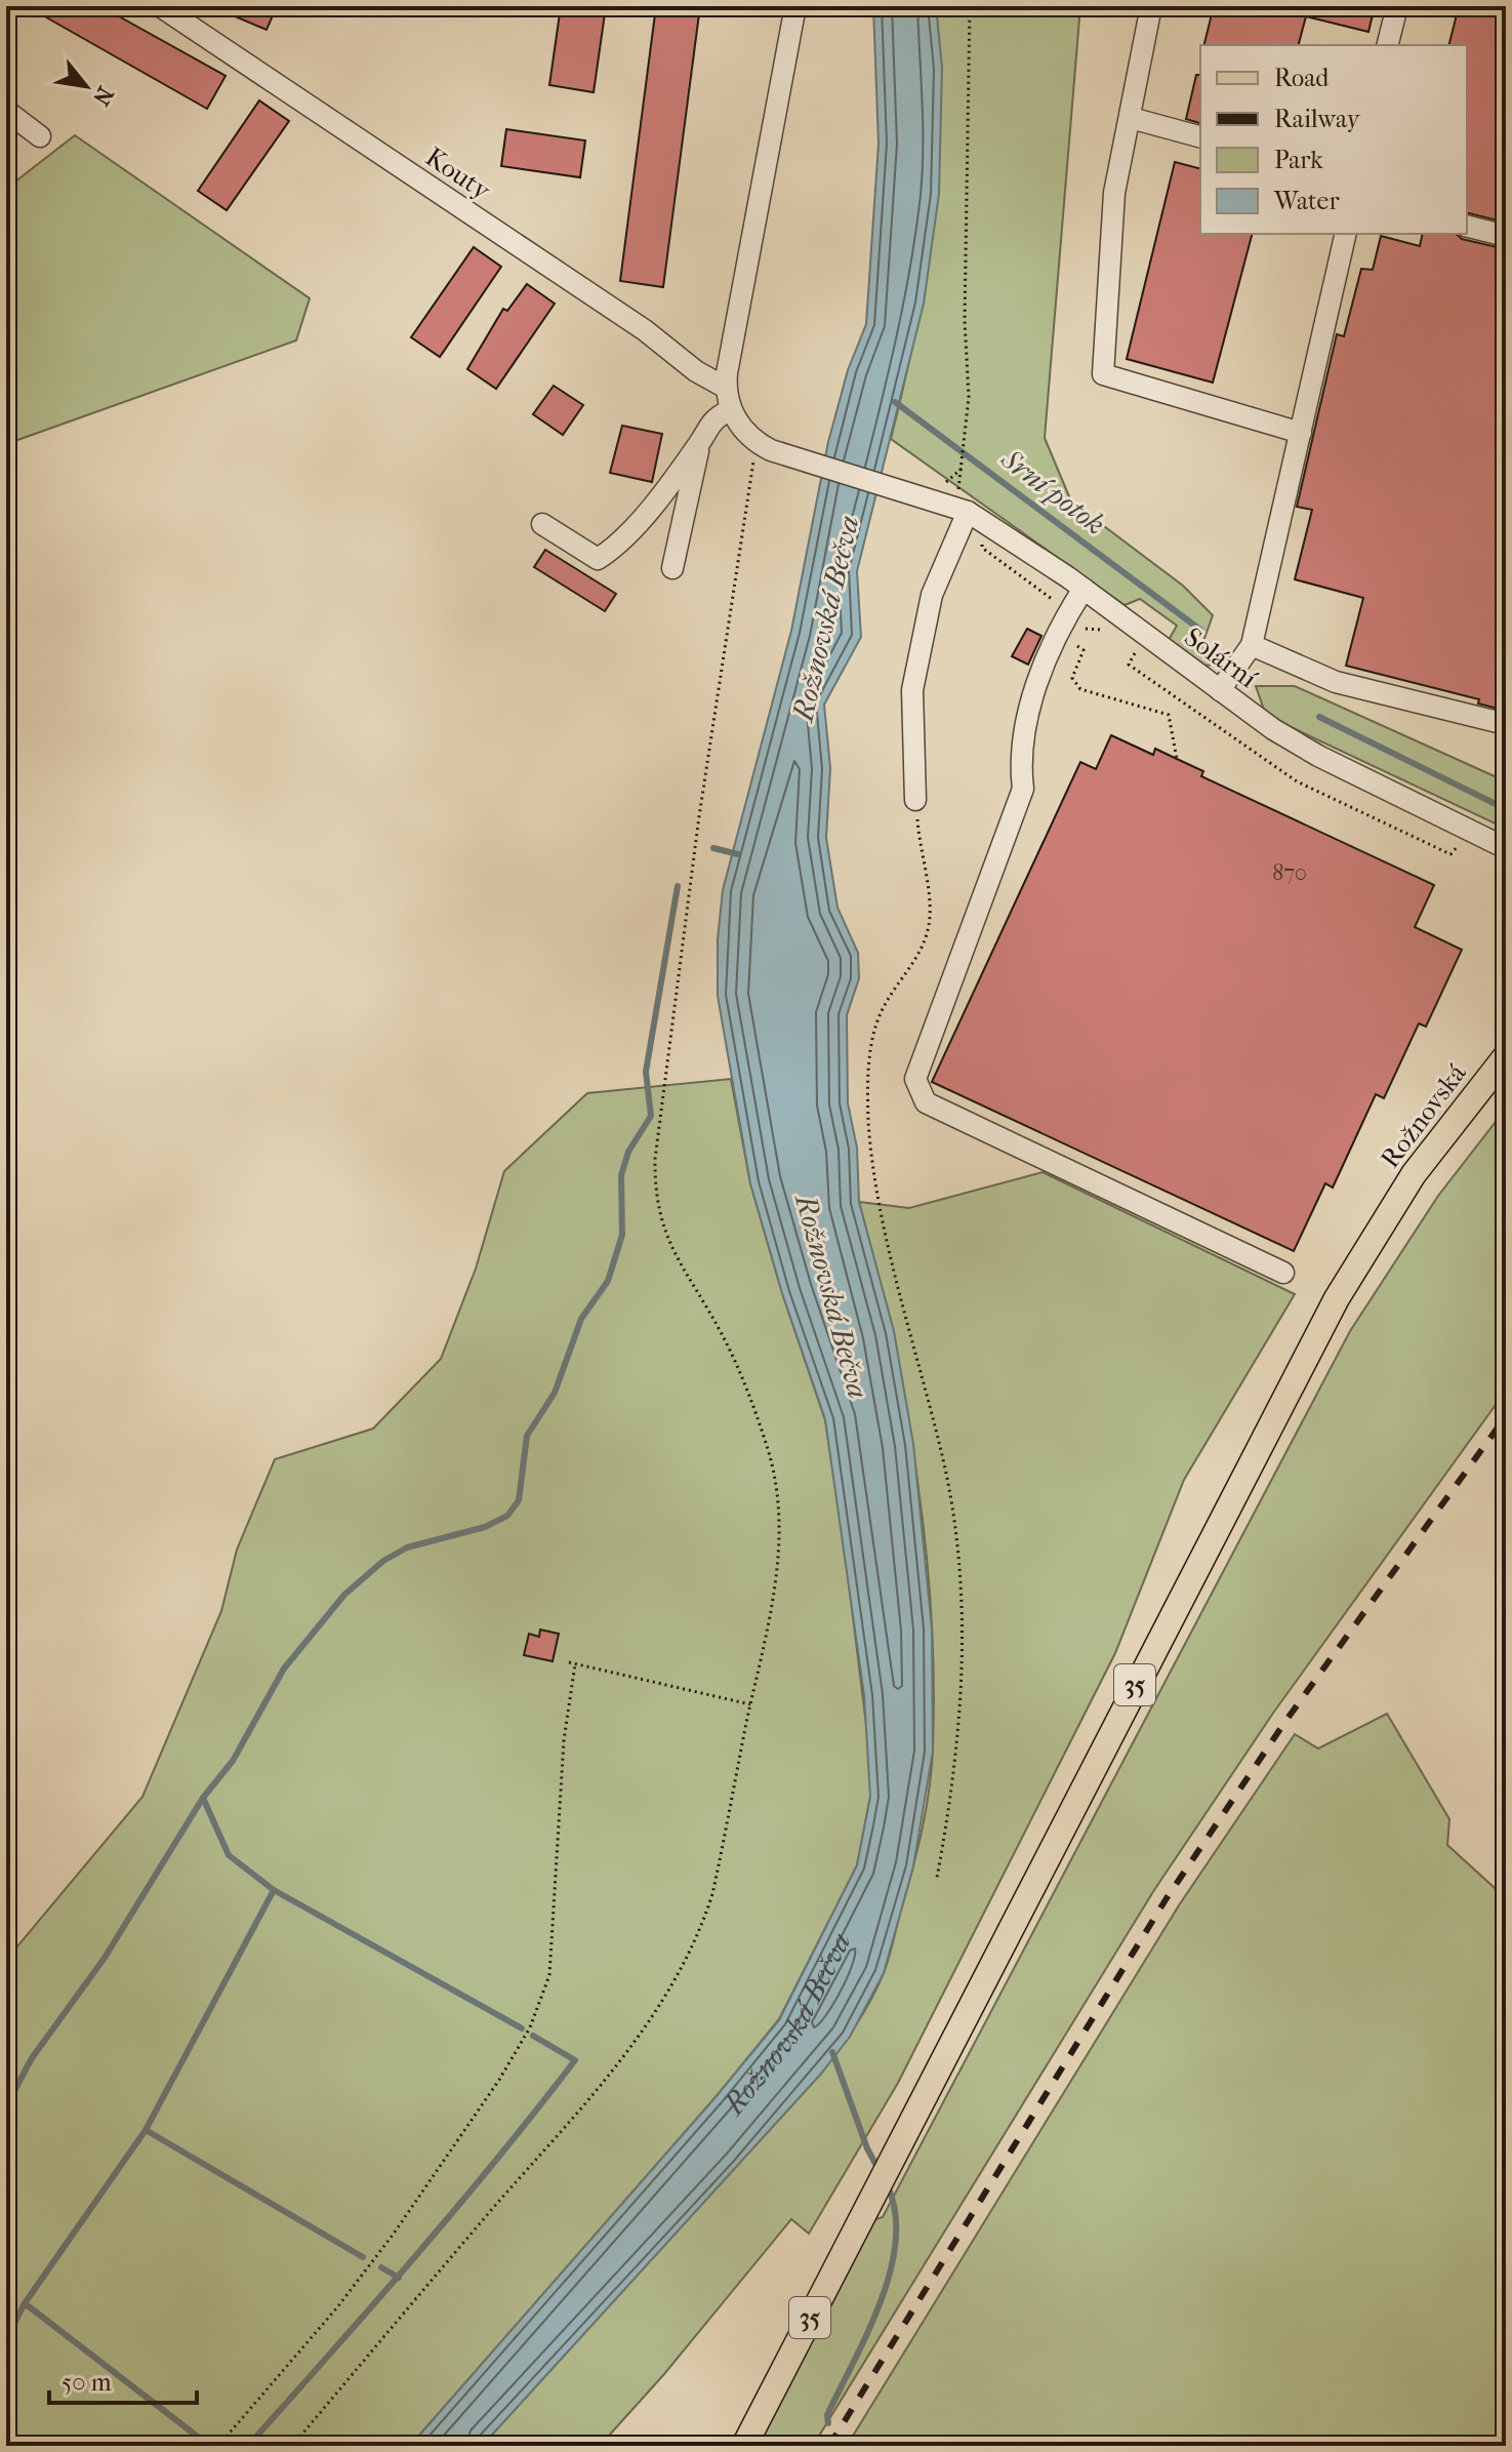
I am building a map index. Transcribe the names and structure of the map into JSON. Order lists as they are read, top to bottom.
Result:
{
  "streets": {
    "main road": ["Rožnovská", "35"],
    "street": ["Kouty", "Solární"]
  },
  "water": ["Srní potok", "Rožnovská Bečva"],
  "house_numbers": ["870"],
  "legend": [
    "Road",
    "Railway",
    "Park",
    "Water"
  ],
  "scale_bar": "50 m",
  "north": "bottom right"
}
